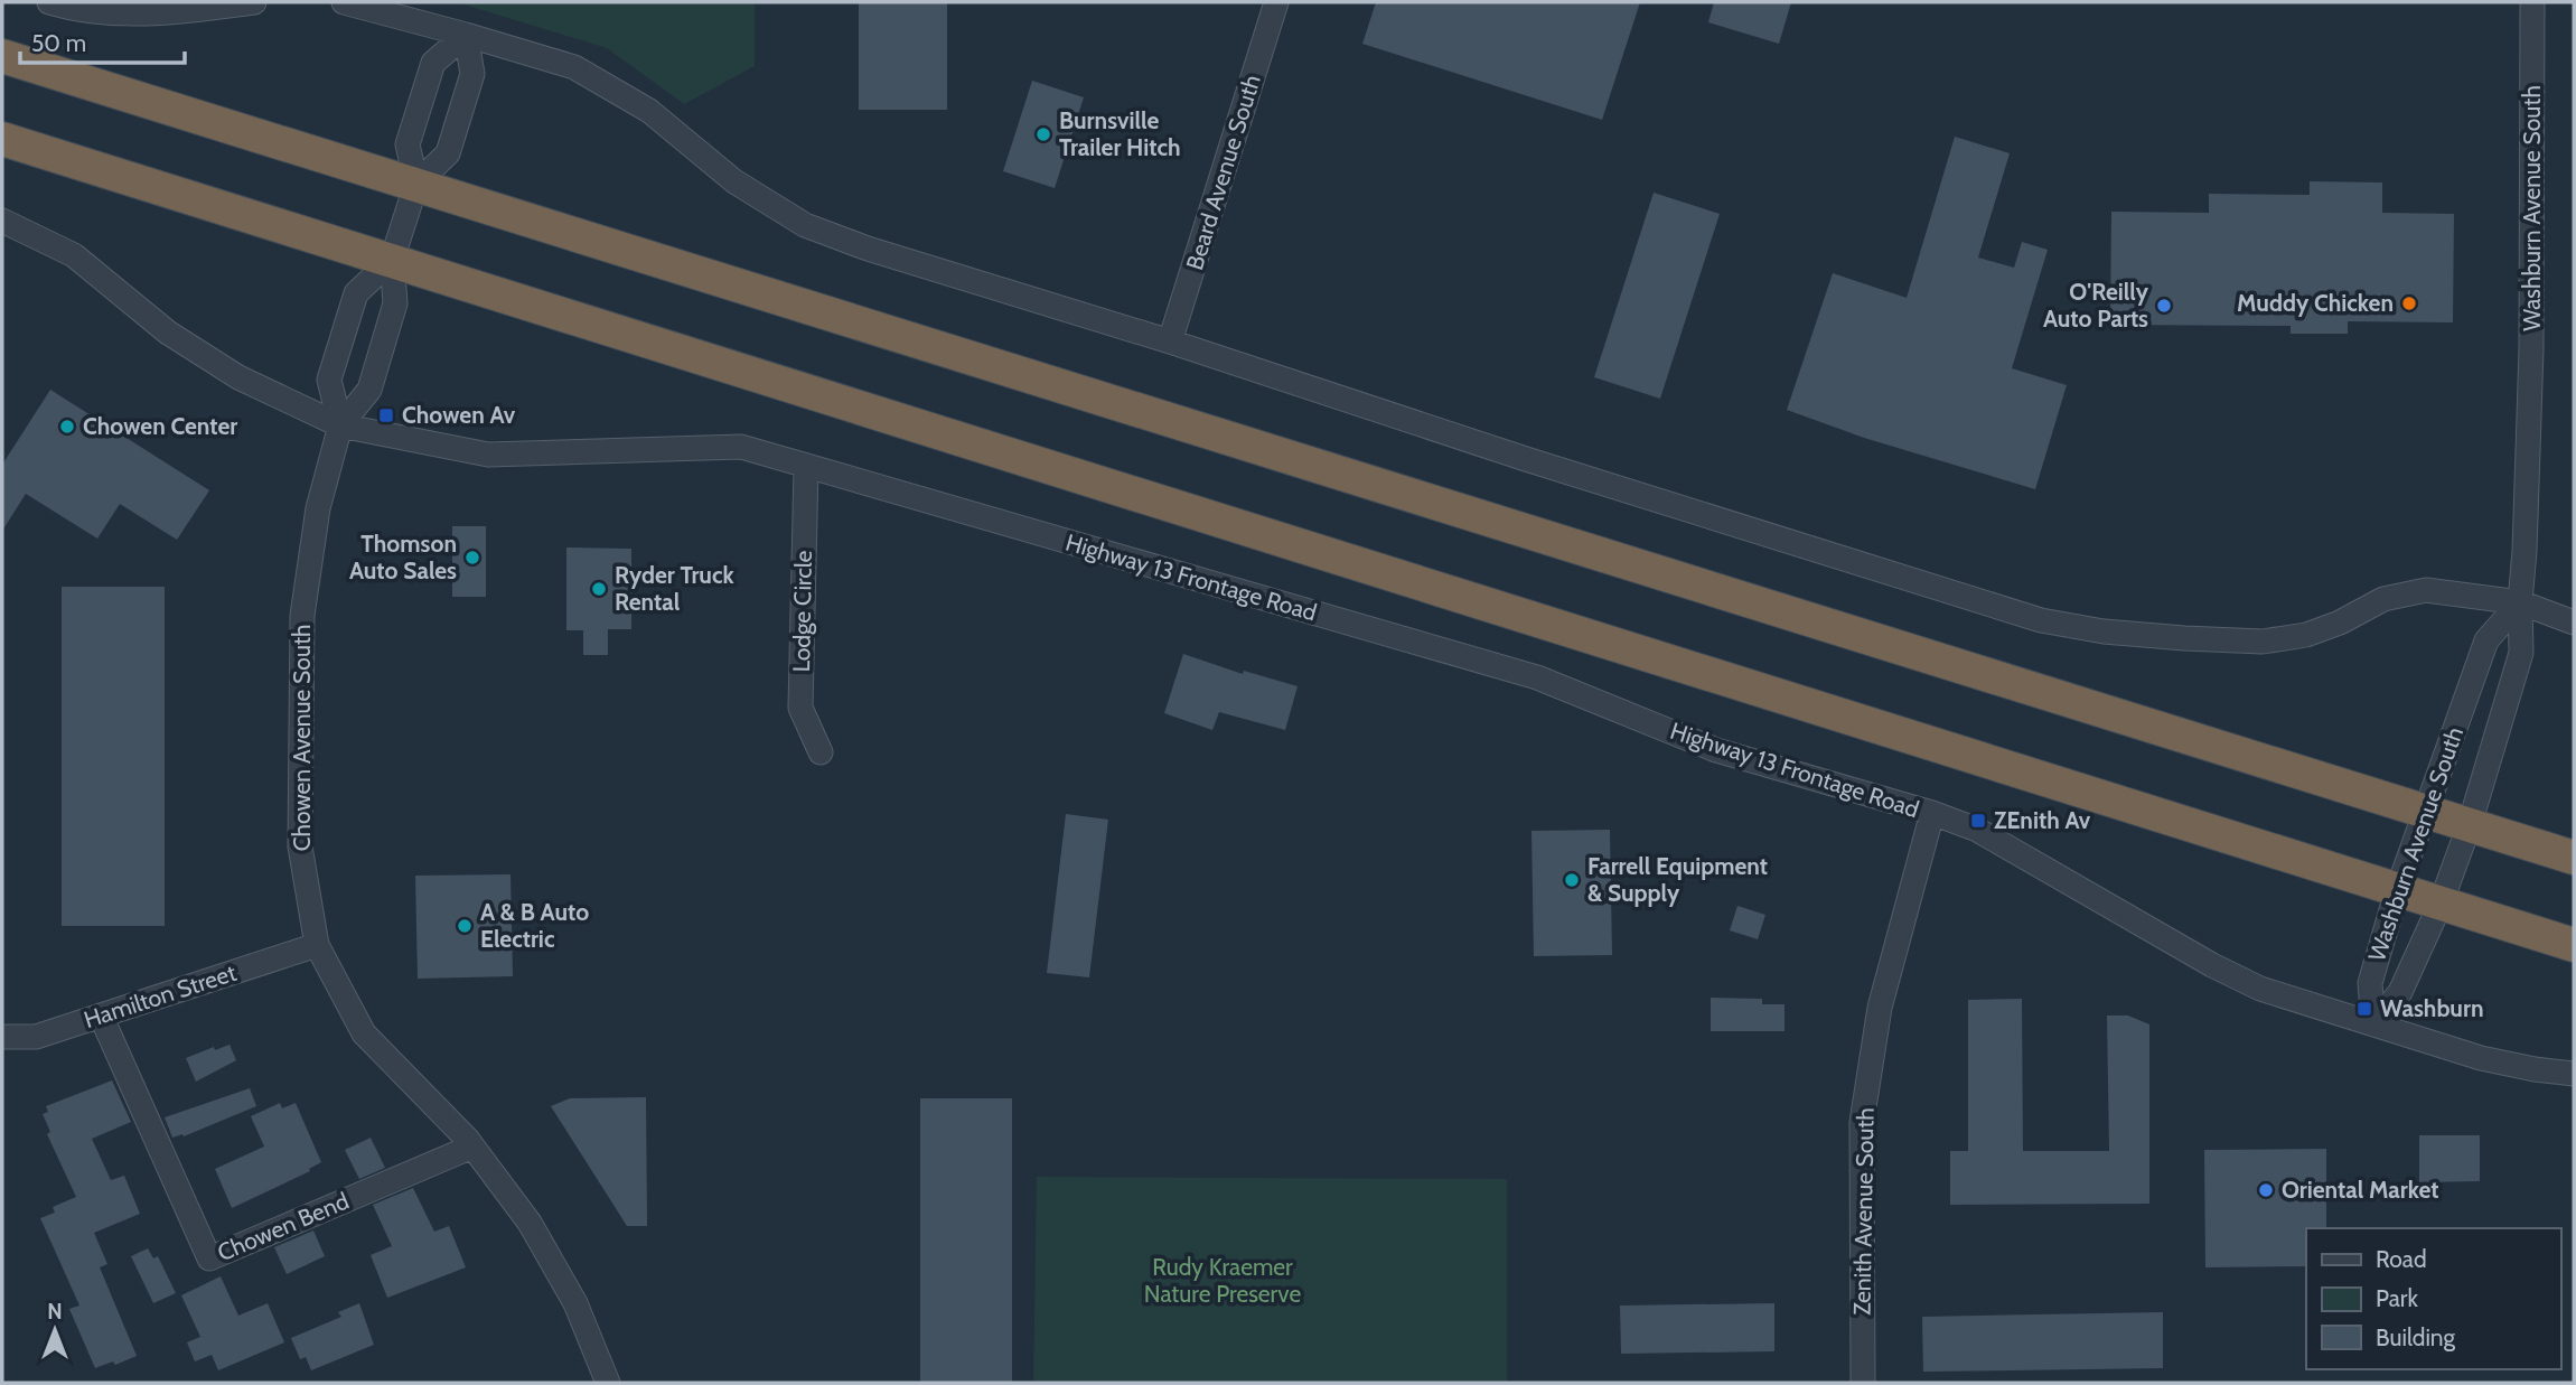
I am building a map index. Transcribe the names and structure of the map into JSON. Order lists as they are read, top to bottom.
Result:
{
  "streets": {
    "street": [
      "Beard Avenue South",
      "Washburn Avenue South",
      "Highway 13 Frontage Road",
      "Lodge Circle",
      "Chowen Avenue South",
      "Hamilton Street",
      "Zenith Avenue South",
      "Chowen Bend"
    ]
  },
  "crossings": [
    ["Washburn Avenue South", "Highway 13 Frontage Road"],
    ["Highway 13 Frontage Road", "Lodge Circle"],
    ["Highway 13 Frontage Road", "Chowen Avenue South"],
    ["Highway 13 Frontage Road", "Zenith Avenue South"],
    ["Chowen Avenue South", "Hamilton Street"],
    ["Chowen Avenue South", "Chowen Bend"],
    ["Hamilton Street", "Chowen Bend"]
  ],
  "parks": ["Rudy Kraemer Nature Preserve"],
  "places": {
    "other": [
      "Burnsville Trailer Hitch",
      "Muddy Chicken",
      "O'Reilly Auto Parts",
      "Chowen Center",
      "Thomson Auto Sales",
      "Ryder Truck Rental",
      "Farrell Equipment & Supply",
      "A & B Auto Electric",
      "Oriental Market"
    ],
    "transit": ["Chowen Av", "ZEnith Av", "Washburn"]
  },
  "legend": ["Road", "Park", "Building"],
  "scale_bar": "50 m",
  "north": "top"
}
